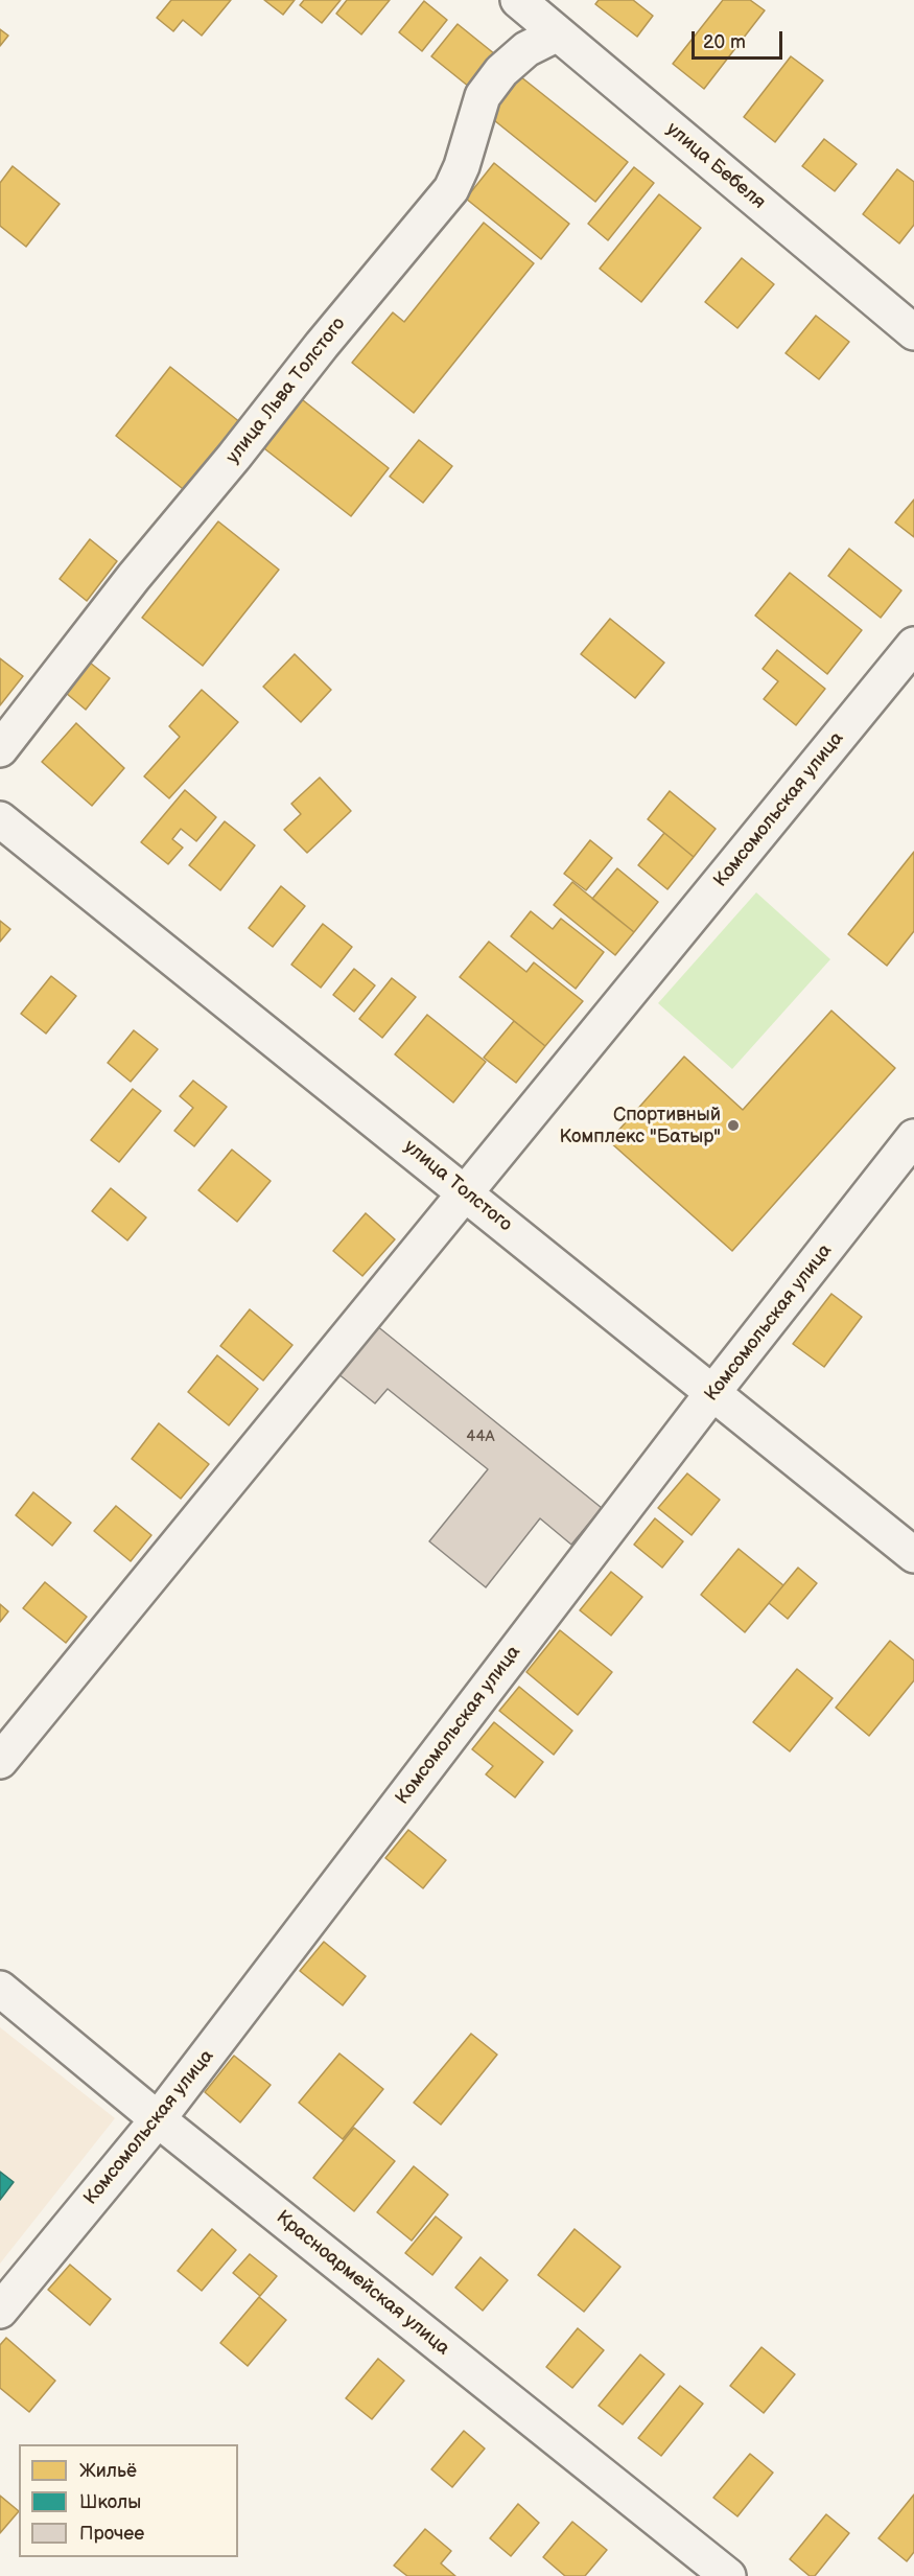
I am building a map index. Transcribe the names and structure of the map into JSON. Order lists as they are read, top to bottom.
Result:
{
  "streets": {
    "street": [
      "улица Бебеля",
      "улица Льва Толстого",
      "Комсомольская улица",
      "улица Толстого",
      "Красноармейская улица"
    ]
  },
  "crossings": [
    ["улица Бебеля", "улица Льва Толстого"],
    ["Комсомольская улица", "улица Толстого"],
    ["Комсомольская улица", "Красноармейская улица"]
  ],
  "places": ["Спортивный Комплекс \"Батыр\""],
  "house_numbers": ["44А"],
  "legend": ["Жильё", "Школы", "Прочее"],
  "scale_bar": "20 m"
}
